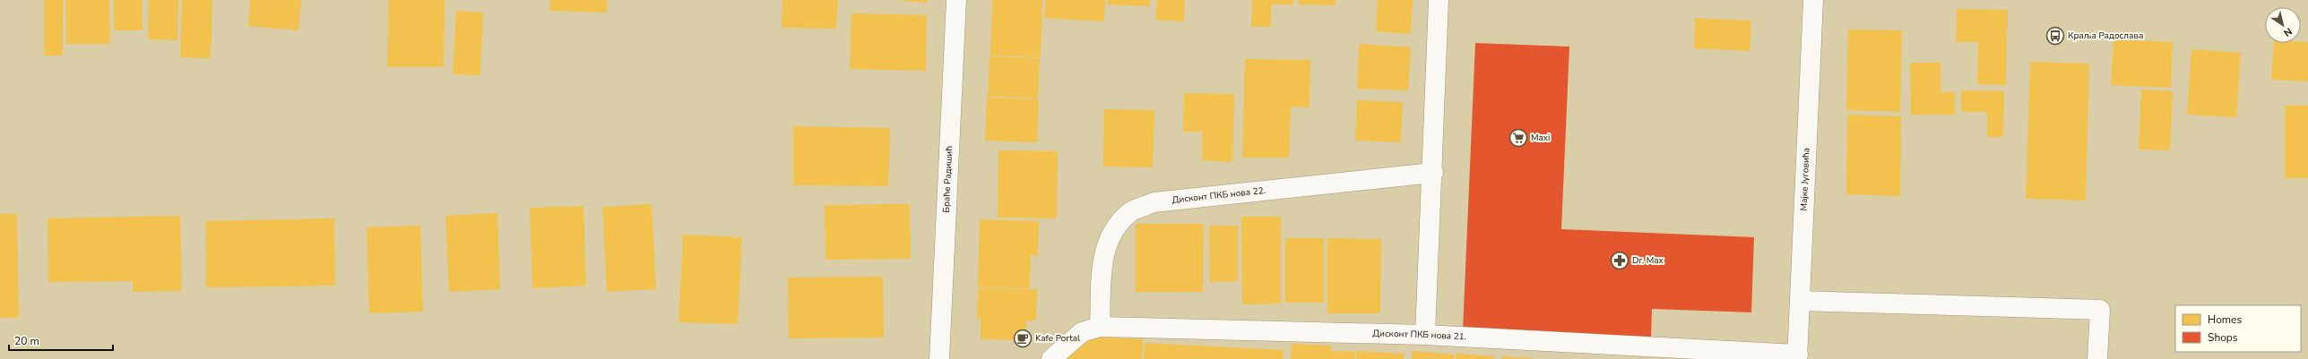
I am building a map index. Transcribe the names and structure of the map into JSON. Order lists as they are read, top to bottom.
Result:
{
  "streets": {
    "street": [
      "Мајке Југовића",
      "Браће Радишић",
      "Дисконт ПКБ нова 22.",
      "Дисконт ПКБ нова 21."
    ]
  },
  "crossings": [
    ["Мајке Југовића", "Дисконт ПКБ нова 21."],
    ["Дисконт ПКБ нова 22.", "Дисконт ПКБ нова 21."]
  ],
  "places": {
    "bus stop": ["Краља Радослава"],
    "supermarket": ["Maxi"],
    "pharmacy": ["Dr. Max"],
    "cafe": ["Kafe Portal"]
  },
  "legend": ["Homes", "Shops"],
  "scale_bar": "20 m",
  "north": "bottom right"
}
